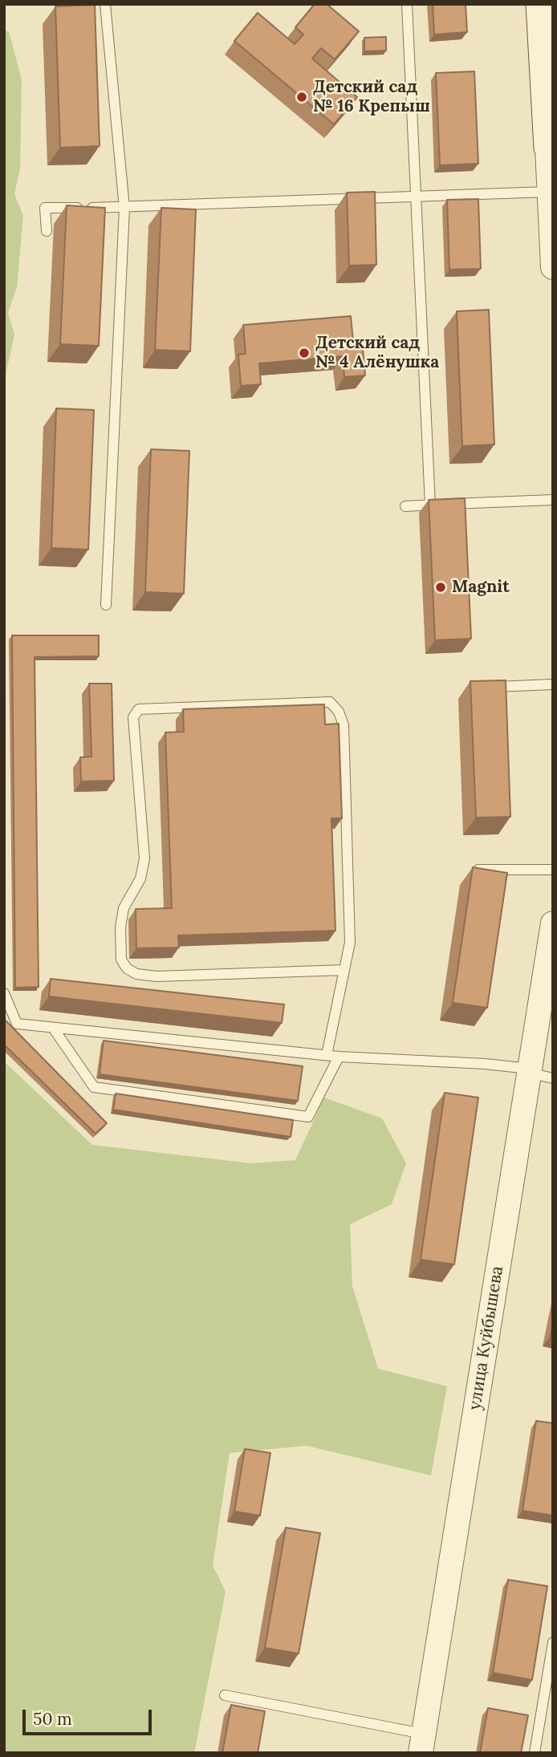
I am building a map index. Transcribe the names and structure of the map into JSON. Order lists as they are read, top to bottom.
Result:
{
  "streets": {
    "street": ["улица Куйбышева"]
  },
  "places": ["Детский сад № 16 Крепыш", "Детский сад № 4 Алёнушка", "Magnit"],
  "scale_bar": "50 m"
}
